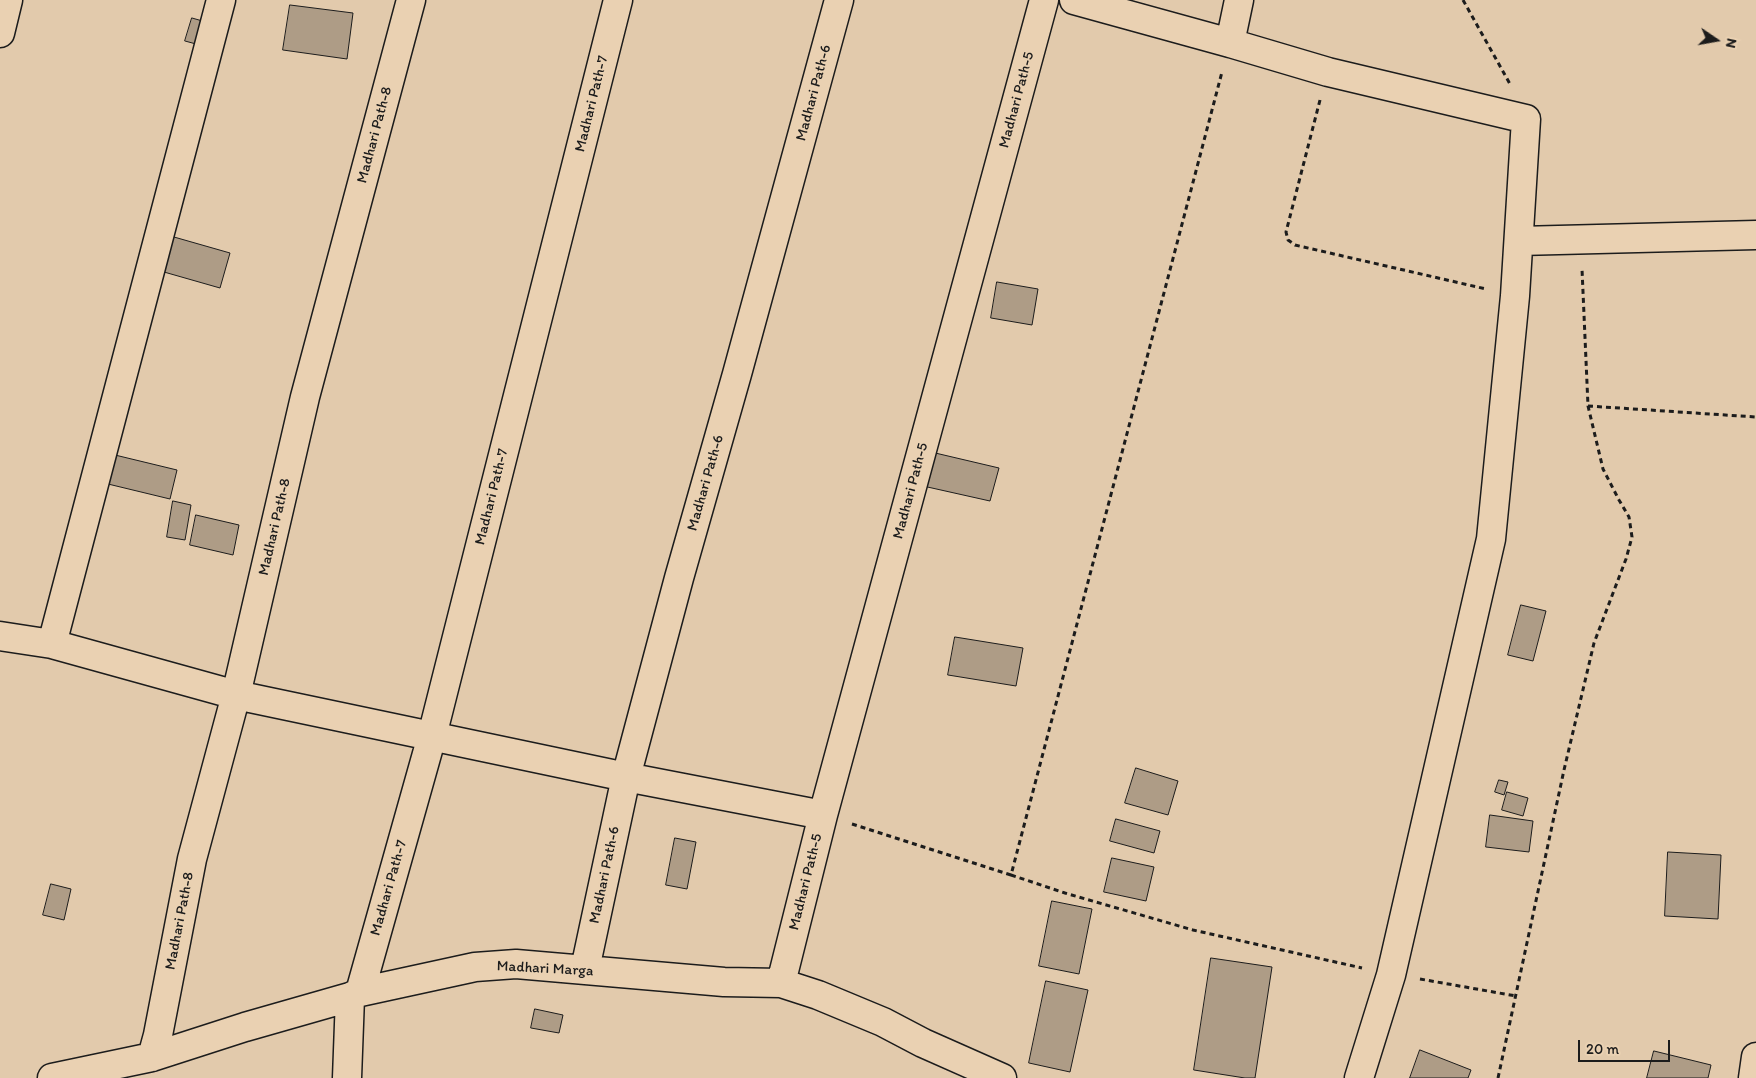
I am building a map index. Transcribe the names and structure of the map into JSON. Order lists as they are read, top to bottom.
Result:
{
  "streets": {
    "street": [
      "Madhari Path-6",
      "Madhari Path-5",
      "Madhari Path-7",
      "Madhari Path-8",
      "Madhari Marga"
    ]
  },
  "crossings": [
    ["Madhari Path-6", "Madhari Marga"],
    ["Madhari Path-5", "Madhari Marga"],
    ["Madhari Path-7", "Madhari Marga"],
    ["Madhari Path-8", "Madhari Marga"]
  ],
  "scale_bar": "20 m",
  "north": "right"
}
